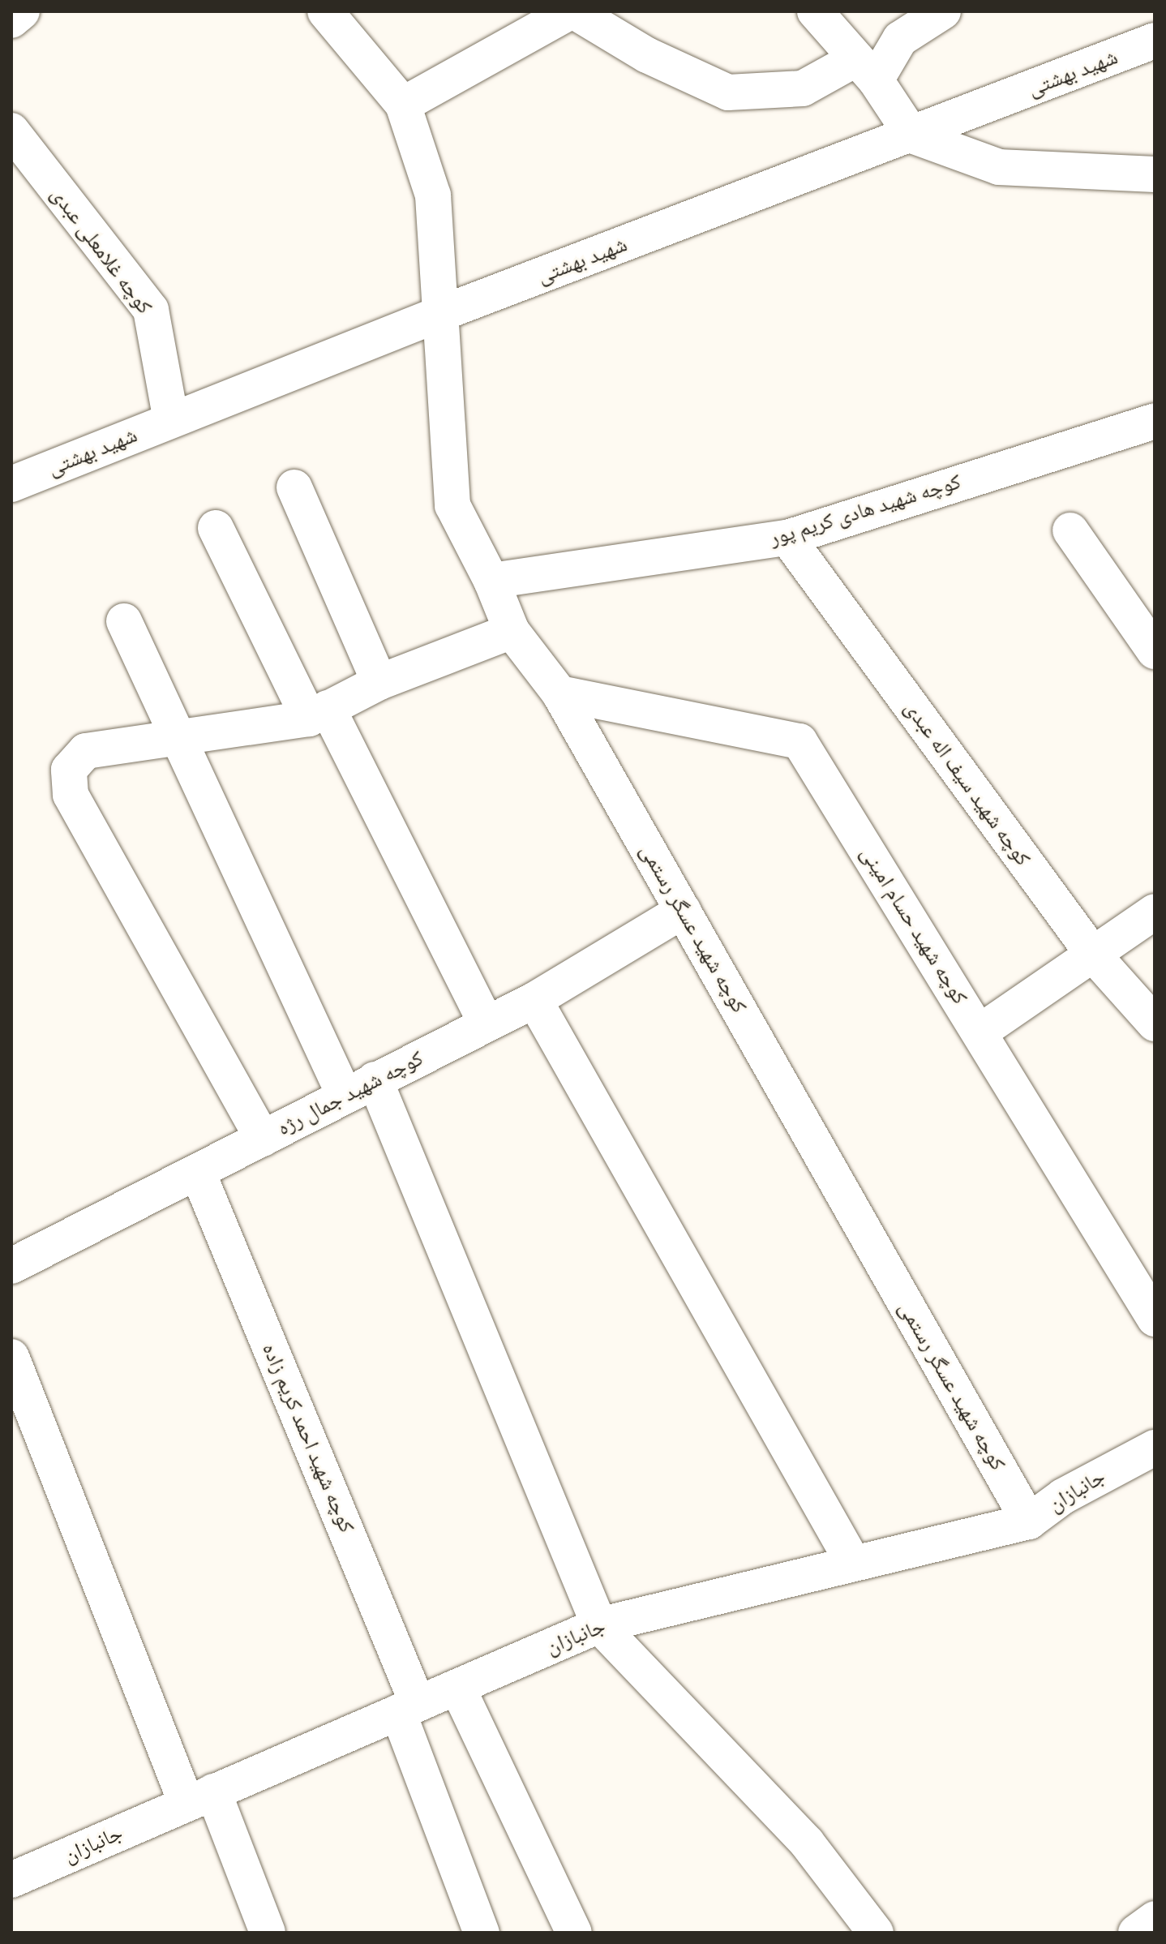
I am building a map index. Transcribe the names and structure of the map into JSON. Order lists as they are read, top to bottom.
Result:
{
  "streets": {
    "street": [
      "شهید بهشتی",
      "کوچه غلامعلی عبدی",
      "کوچه شهید هادی کریم پور",
      "کوچه شهید سیف اله عبدی",
      "کوچه شهید حسام امینی",
      "کوچه شهید عسگر رستمی",
      "کوچه شهید جمال رژه",
      "کوچه شهید احمد کریم زاده",
      "جانبازان"
    ]
  },
  "crossings": [
    ["شهید بهشتی", "کوچه غلامعلی عبدی"],
    ["شهید بهشتی", "کوچه شهید عسگر رستمی"],
    ["کوچه شهید هادی کریم پور", "کوچه شهید سیف اله عبدی"],
    ["کوچه شهید هادی کریم پور", "کوچه شهید عسگر رستمی"],
    ["کوچه شهید حسام امینی", "کوچه شهید عسگر رستمی"],
    ["کوچه شهید عسگر رستمی", "کوچه شهید جمال رژه"],
    ["کوچه شهید عسگر رستمی", "جانبازان"],
    ["کوچه شهید جمال رژه", "کوچه شهید احمد کریم زاده"],
    ["کوچه شهید احمد کریم زاده", "جانبازان"]
  ]
}
